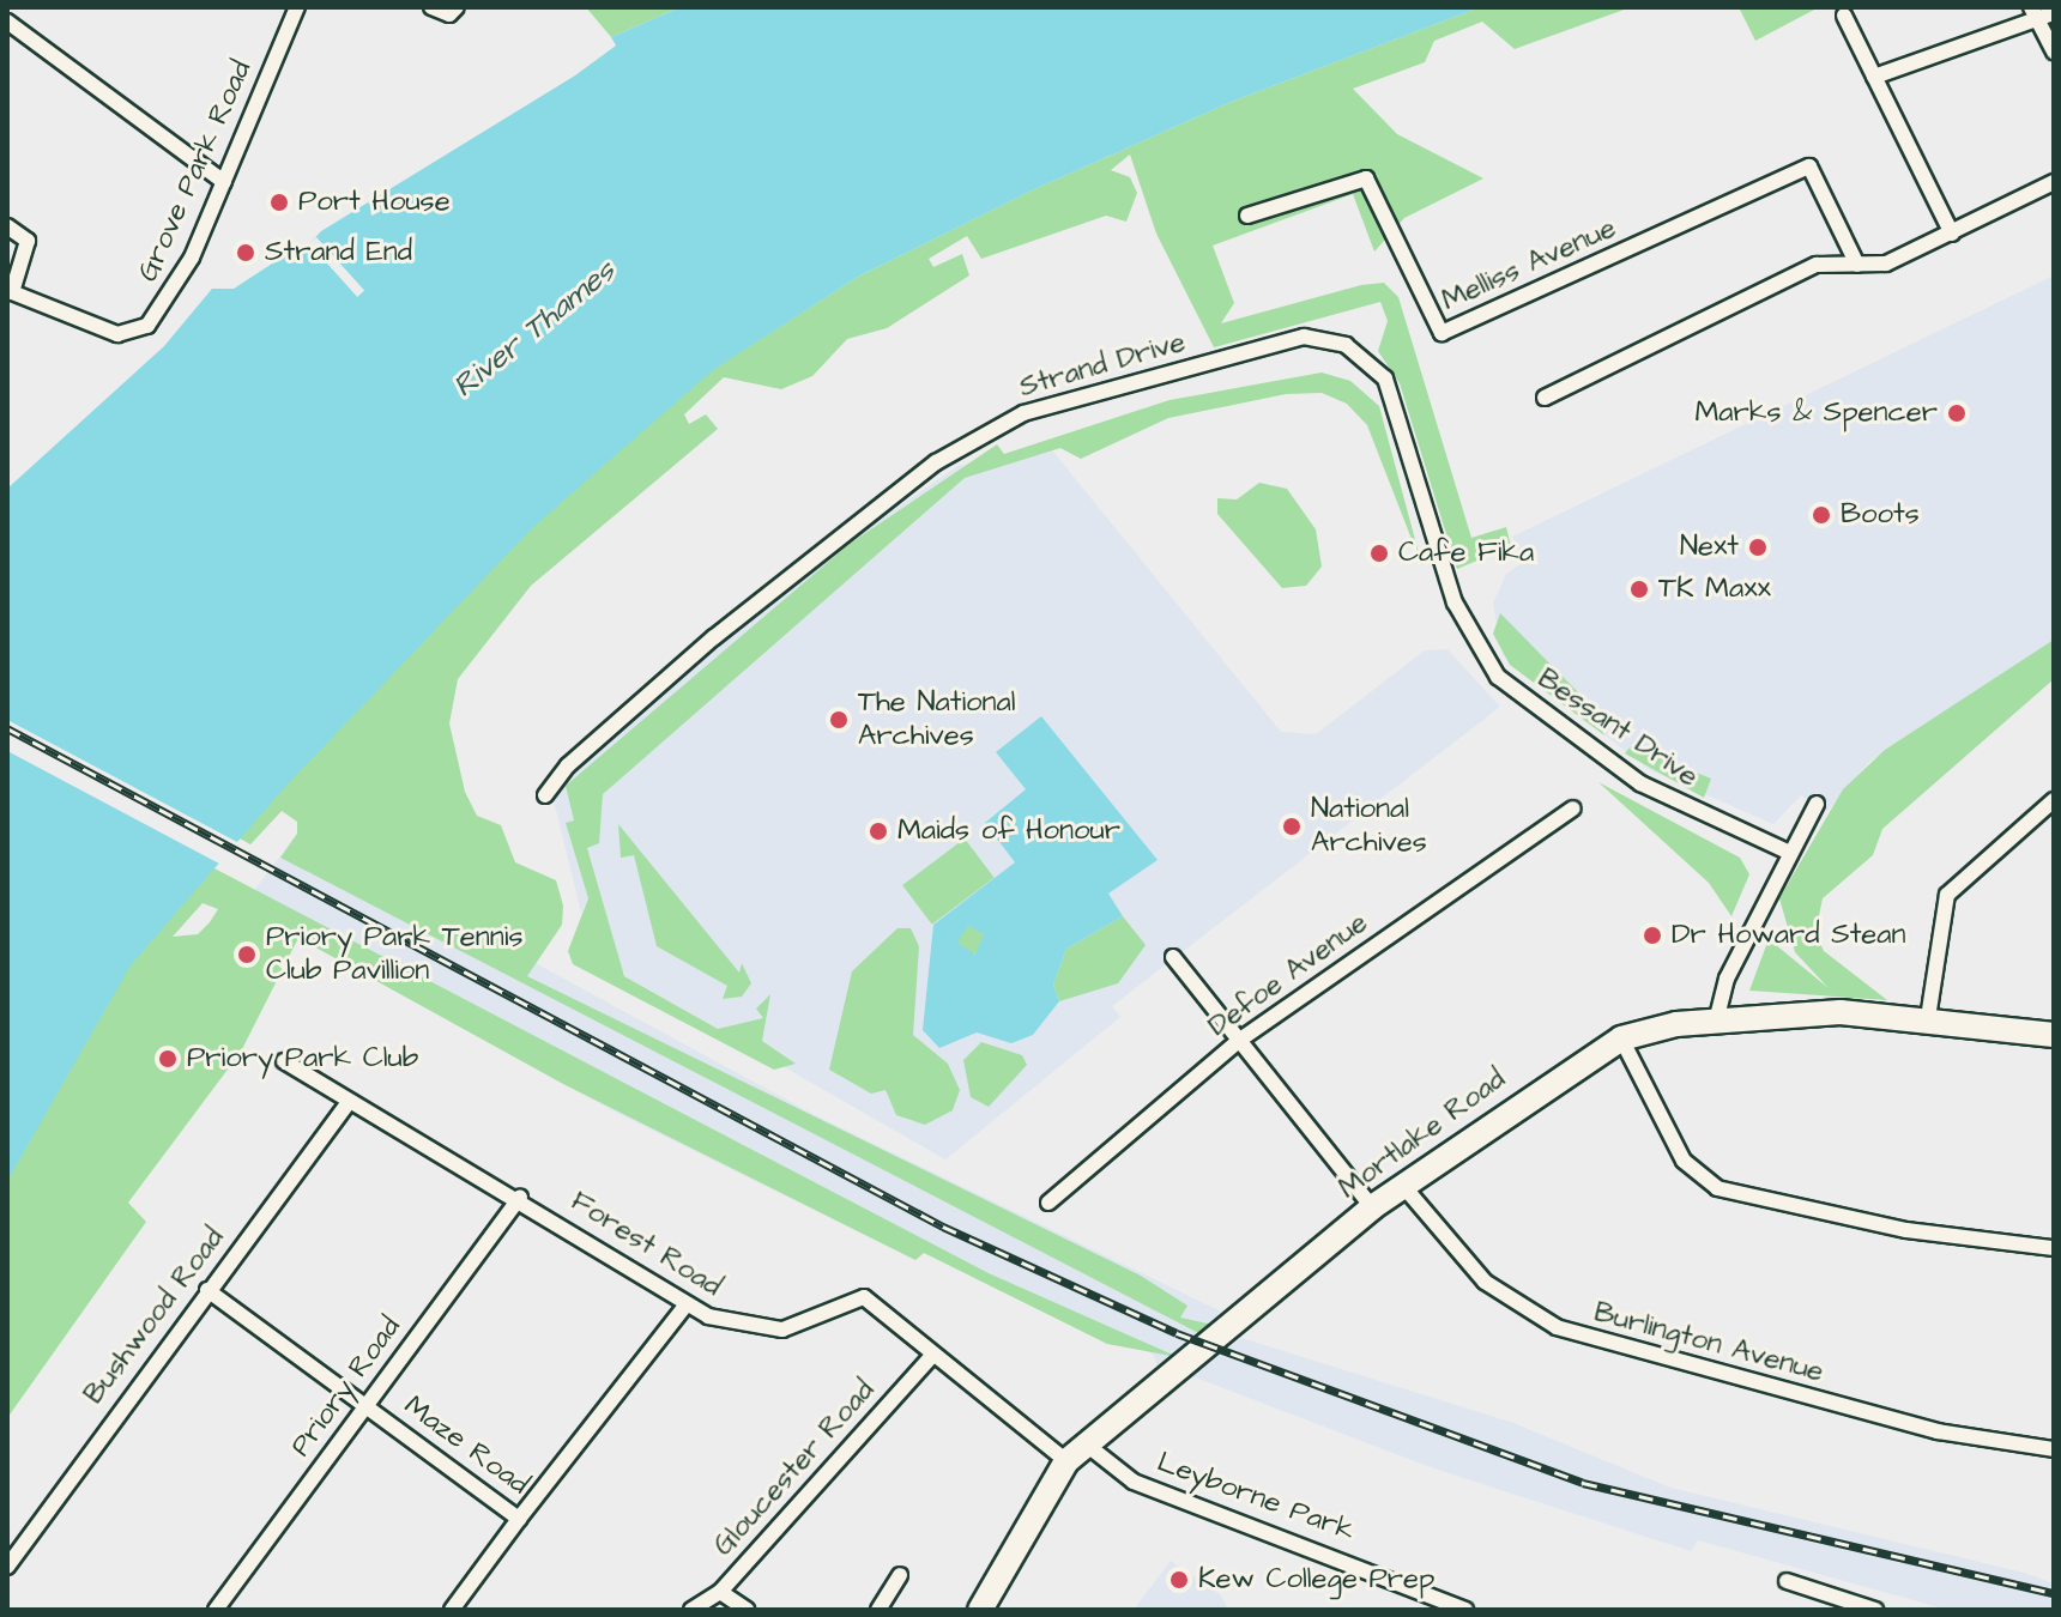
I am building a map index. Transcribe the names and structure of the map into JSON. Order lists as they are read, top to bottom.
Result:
{
  "streets": {
    "highway": ["Mortlake Road"],
    "street": [
      "Grove Park Road",
      "Melliss Avenue",
      "Strand Drive",
      "Bessant Drive",
      "Defoe Avenue",
      "Forest Road",
      "Bushwood Road",
      "Burlington Avenue",
      "Priory Road",
      "Maze Road",
      "Gloucester Road",
      "Leyborne Park"
    ]
  },
  "crossings": [
    ["Strand Drive", "Bessant Drive"],
    ["Mortlake Road", "Forest Road"],
    ["Mortlake Road", "Burlington Avenue"],
    ["Mortlake Road", "Leyborne Park"],
    ["Forest Road", "Bushwood Road"],
    ["Forest Road", "Priory Road"],
    ["Forest Road", "Maze Road"],
    ["Forest Road", "Gloucester Road"],
    ["Bushwood Road", "Maze Road"],
    ["Priory Road", "Maze Road"]
  ],
  "water": ["River Thames"],
  "places": [
    "Port House",
    "Strand End",
    "Marks & Spencer",
    "Boots",
    "Next",
    "Cafe Fika",
    "TK Maxx",
    "The National Archives",
    "National Archives",
    "Maids of Honour",
    "Dr Howard Stean",
    "Priory Park Tennis Club Pavillion",
    "Priory Park Club",
    "Kew College Prep"
  ]
}
